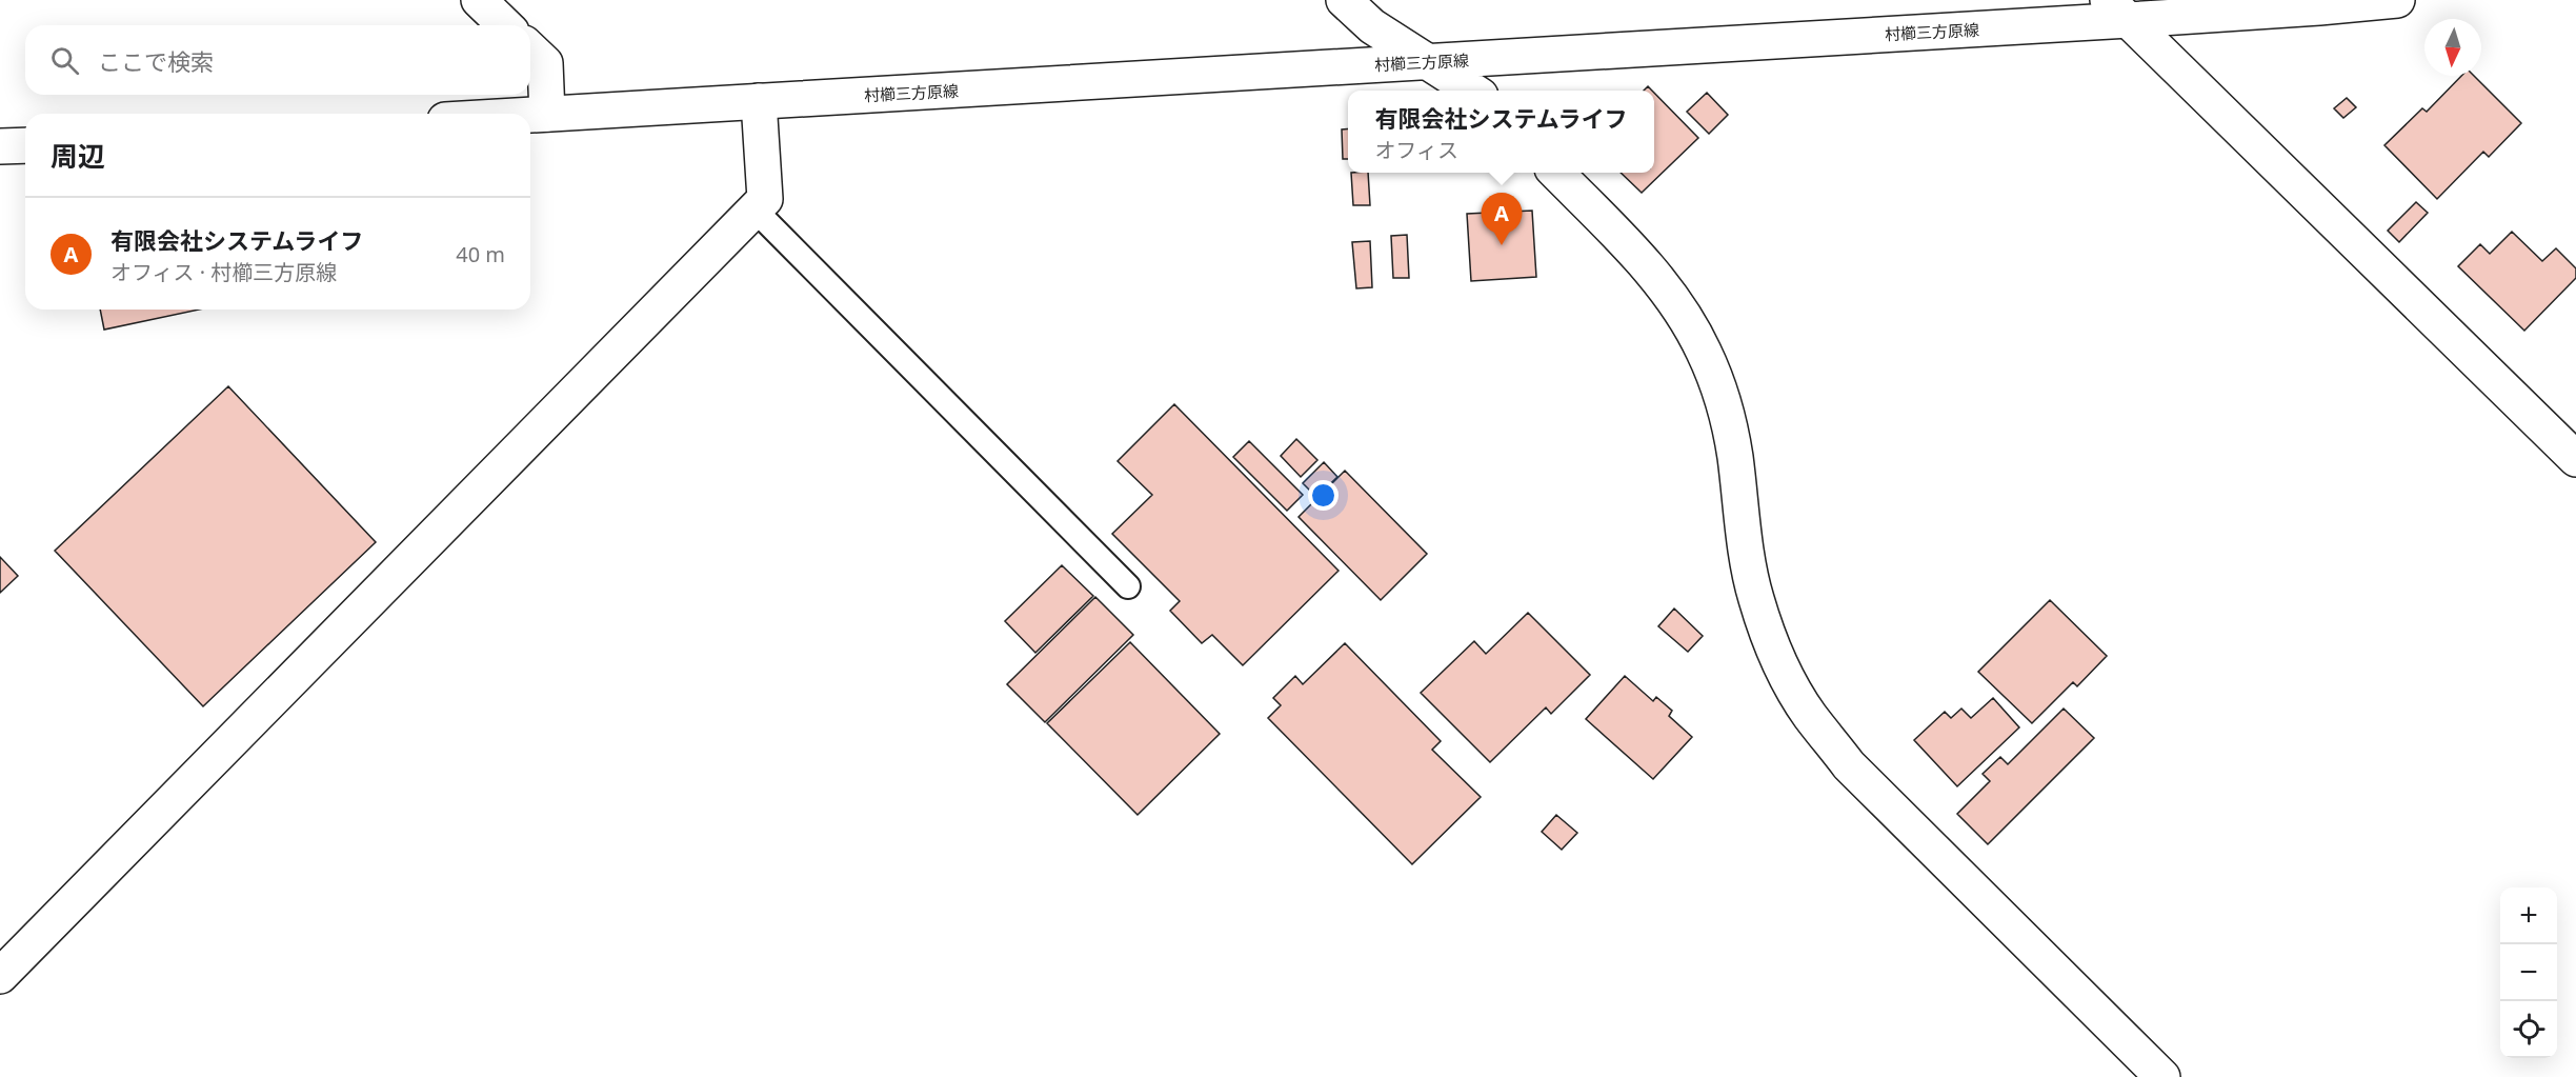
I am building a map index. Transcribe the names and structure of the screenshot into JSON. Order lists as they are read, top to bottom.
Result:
{
  "streets": {
    "street": ["村櫛三方原線"]
  },
  "north": "bottom",
  "page": {
    "search": "ここで検索",
    "popup": ["有限会社システムライフ", "オフィス"],
    "heading": "周辺",
    "pins": "A",
    "list": [
      {
        "mark": "A",
        "name": "有限会社システムライフ",
        "note": "オフィス · 村櫛三方原線",
        "value": "40 m"
      }
    ],
    "map_buttons": ["+", "−"]
  }
}
